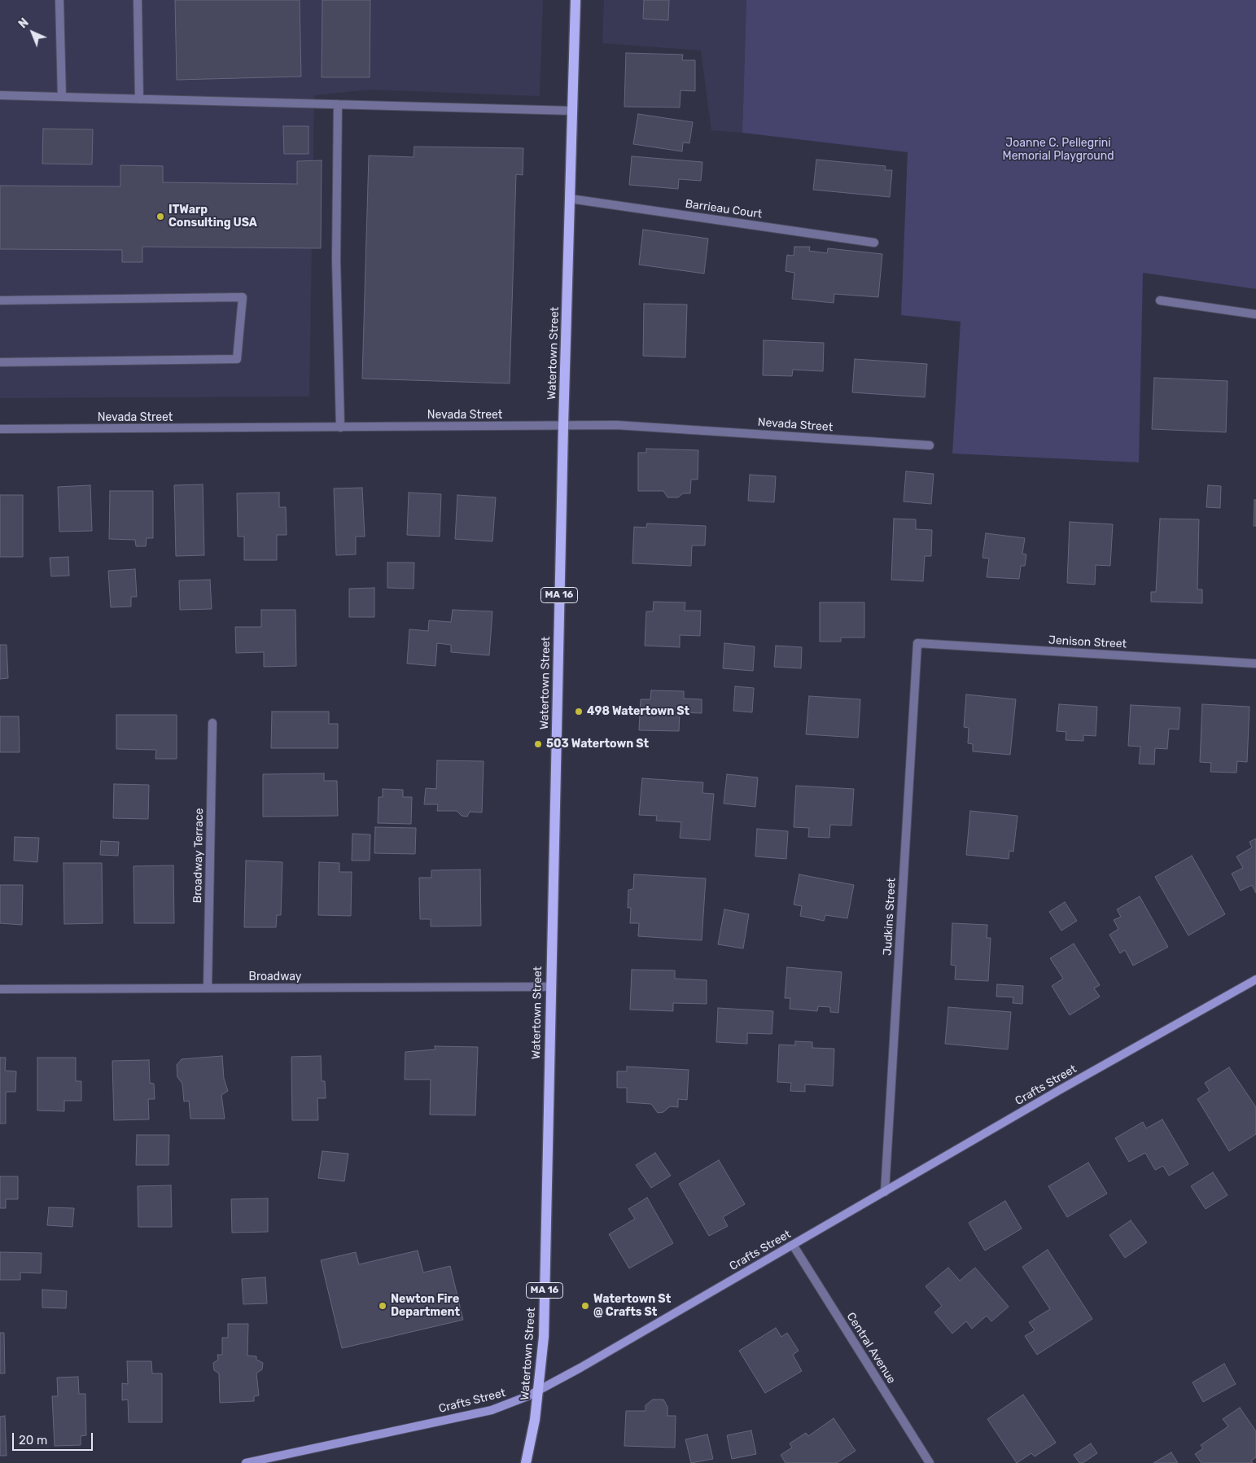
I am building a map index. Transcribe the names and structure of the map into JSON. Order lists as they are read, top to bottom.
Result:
{
  "streets": {
    "main road": ["Watertown Street", "MA 16", "Crafts Street"],
    "street": [
      "Barrieau Court",
      "Nevada Street",
      "Jenison Street",
      "Broadway Terrace",
      "Judkins Street",
      "Broadway",
      "Central Avenue"
    ]
  },
  "crossings": [
    ["Barrieau Court", "Watertown Street"],
    ["Watertown Street", "Nevada Street"],
    ["Watertown Street", "Broadway"],
    ["Watertown Street", "Crafts Street"],
    ["Jenison Street", "Judkins Street"],
    ["Broadway Terrace", "Broadway"],
    ["Judkins Street", "Crafts Street"],
    ["Crafts Street", "Central Avenue"]
  ],
  "parks": ["Joanne C. Pellegrini Memorial Playground"],
  "places": [
    "ITWarp Consulting USA",
    "498 Watertown St",
    "503 Watertown St",
    "Newton Fire Department",
    "Watertown St @ Crafts St"
  ],
  "scale_bar": "20 m",
  "north": "top left"
}
